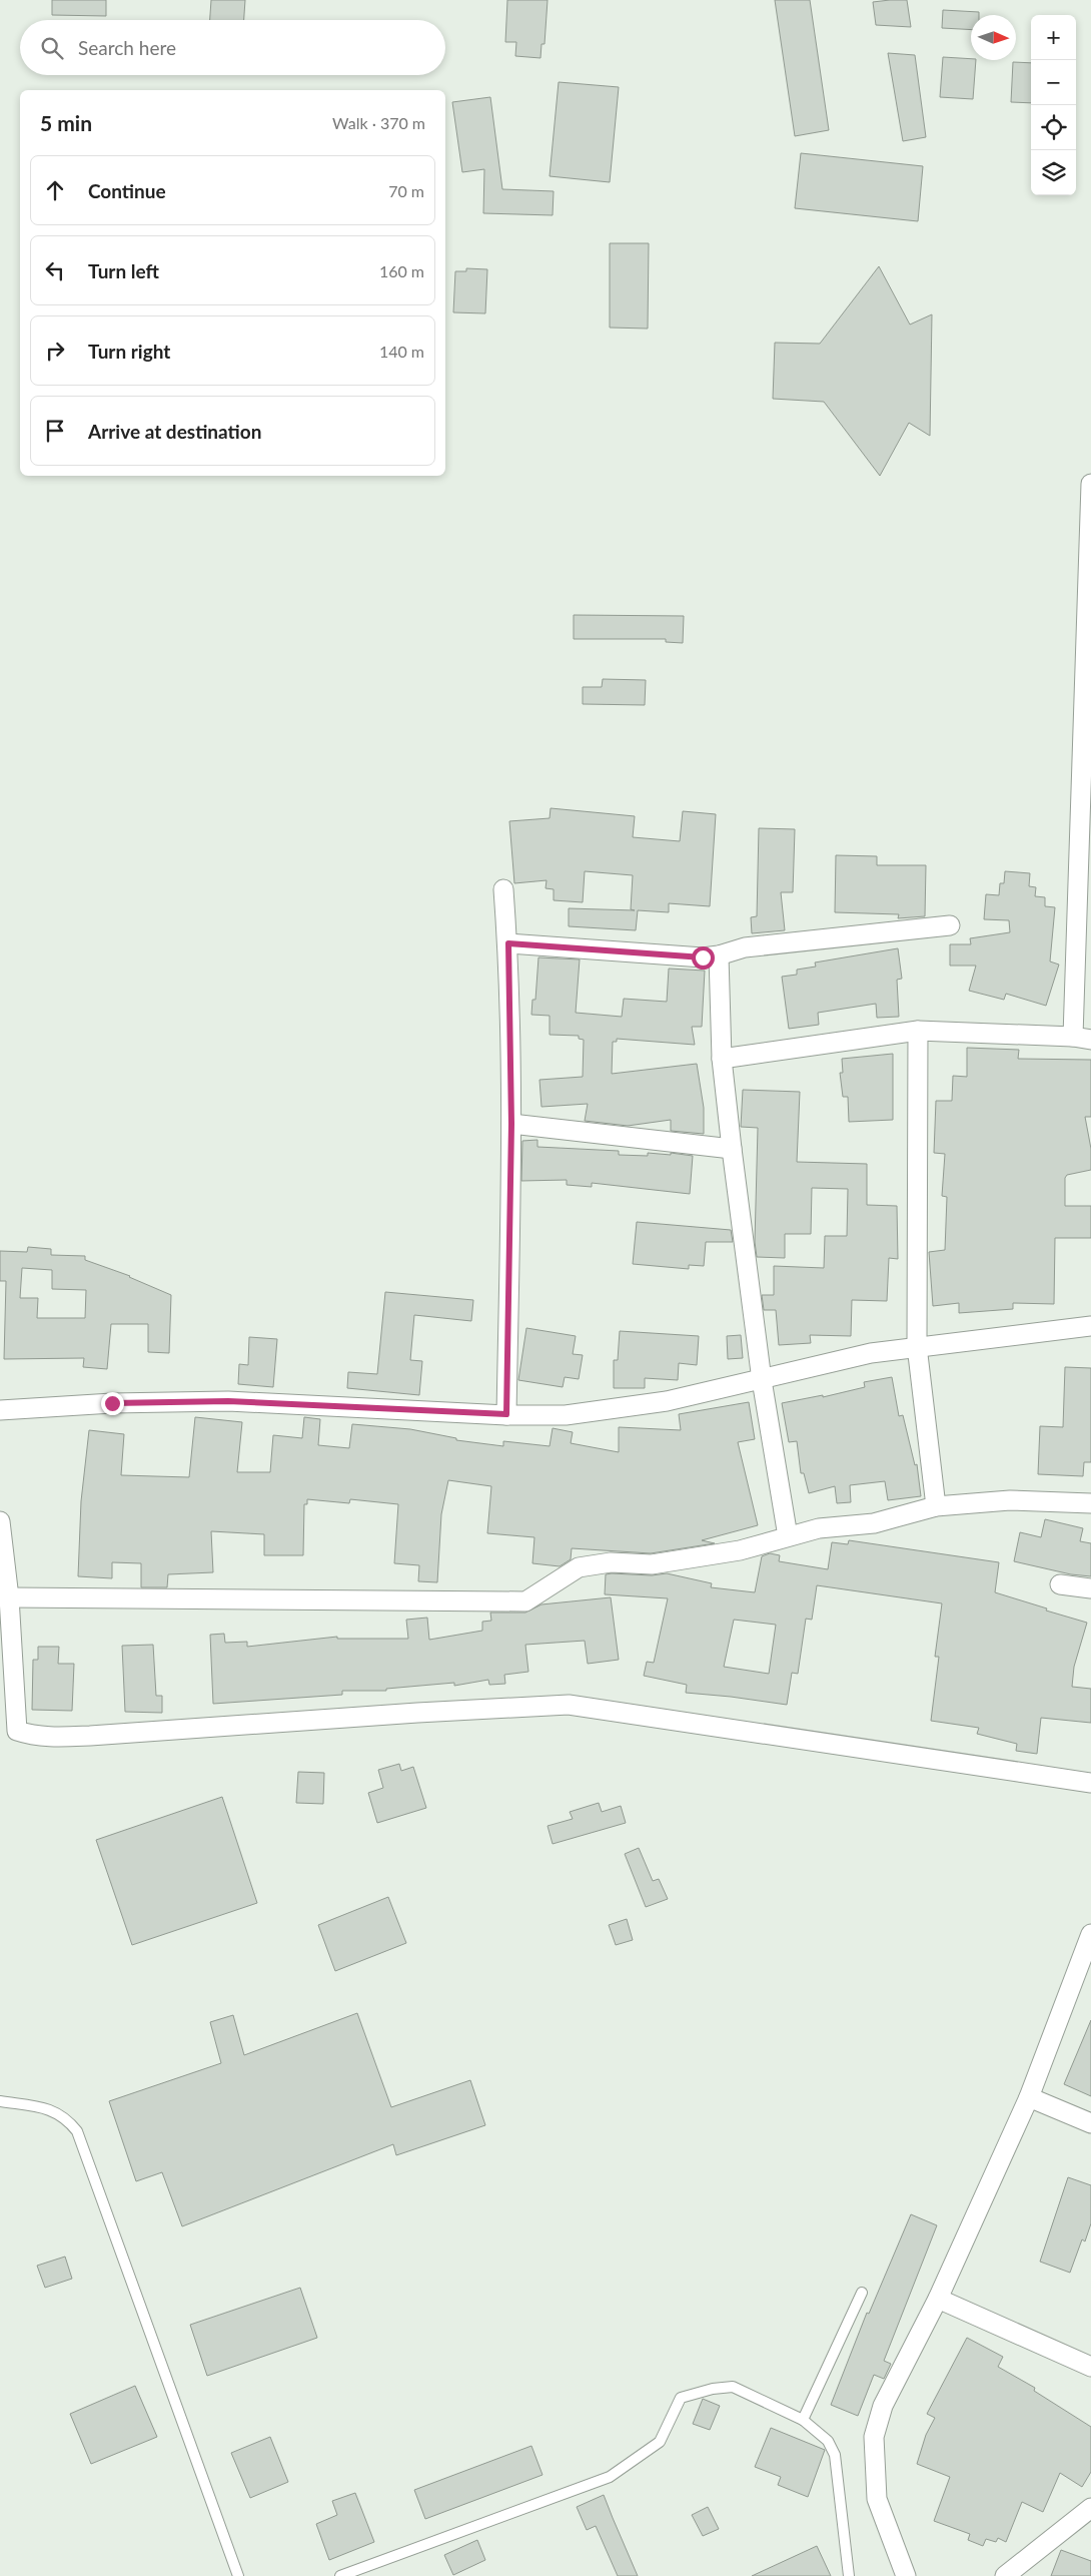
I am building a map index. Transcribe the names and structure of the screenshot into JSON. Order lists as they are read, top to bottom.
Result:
{
  "north": "right",
  "page": {
    "map_buttons": ["+", "−"],
    "search": "Search here",
    "heading": ["5 min", "Walk · 370 m"],
    "list": [
      ["Continue", "70 m"],
      ["Turn left", "160 m"],
      ["Turn right", "140 m"],
      "Arrive at destination"
    ]
  }
}
